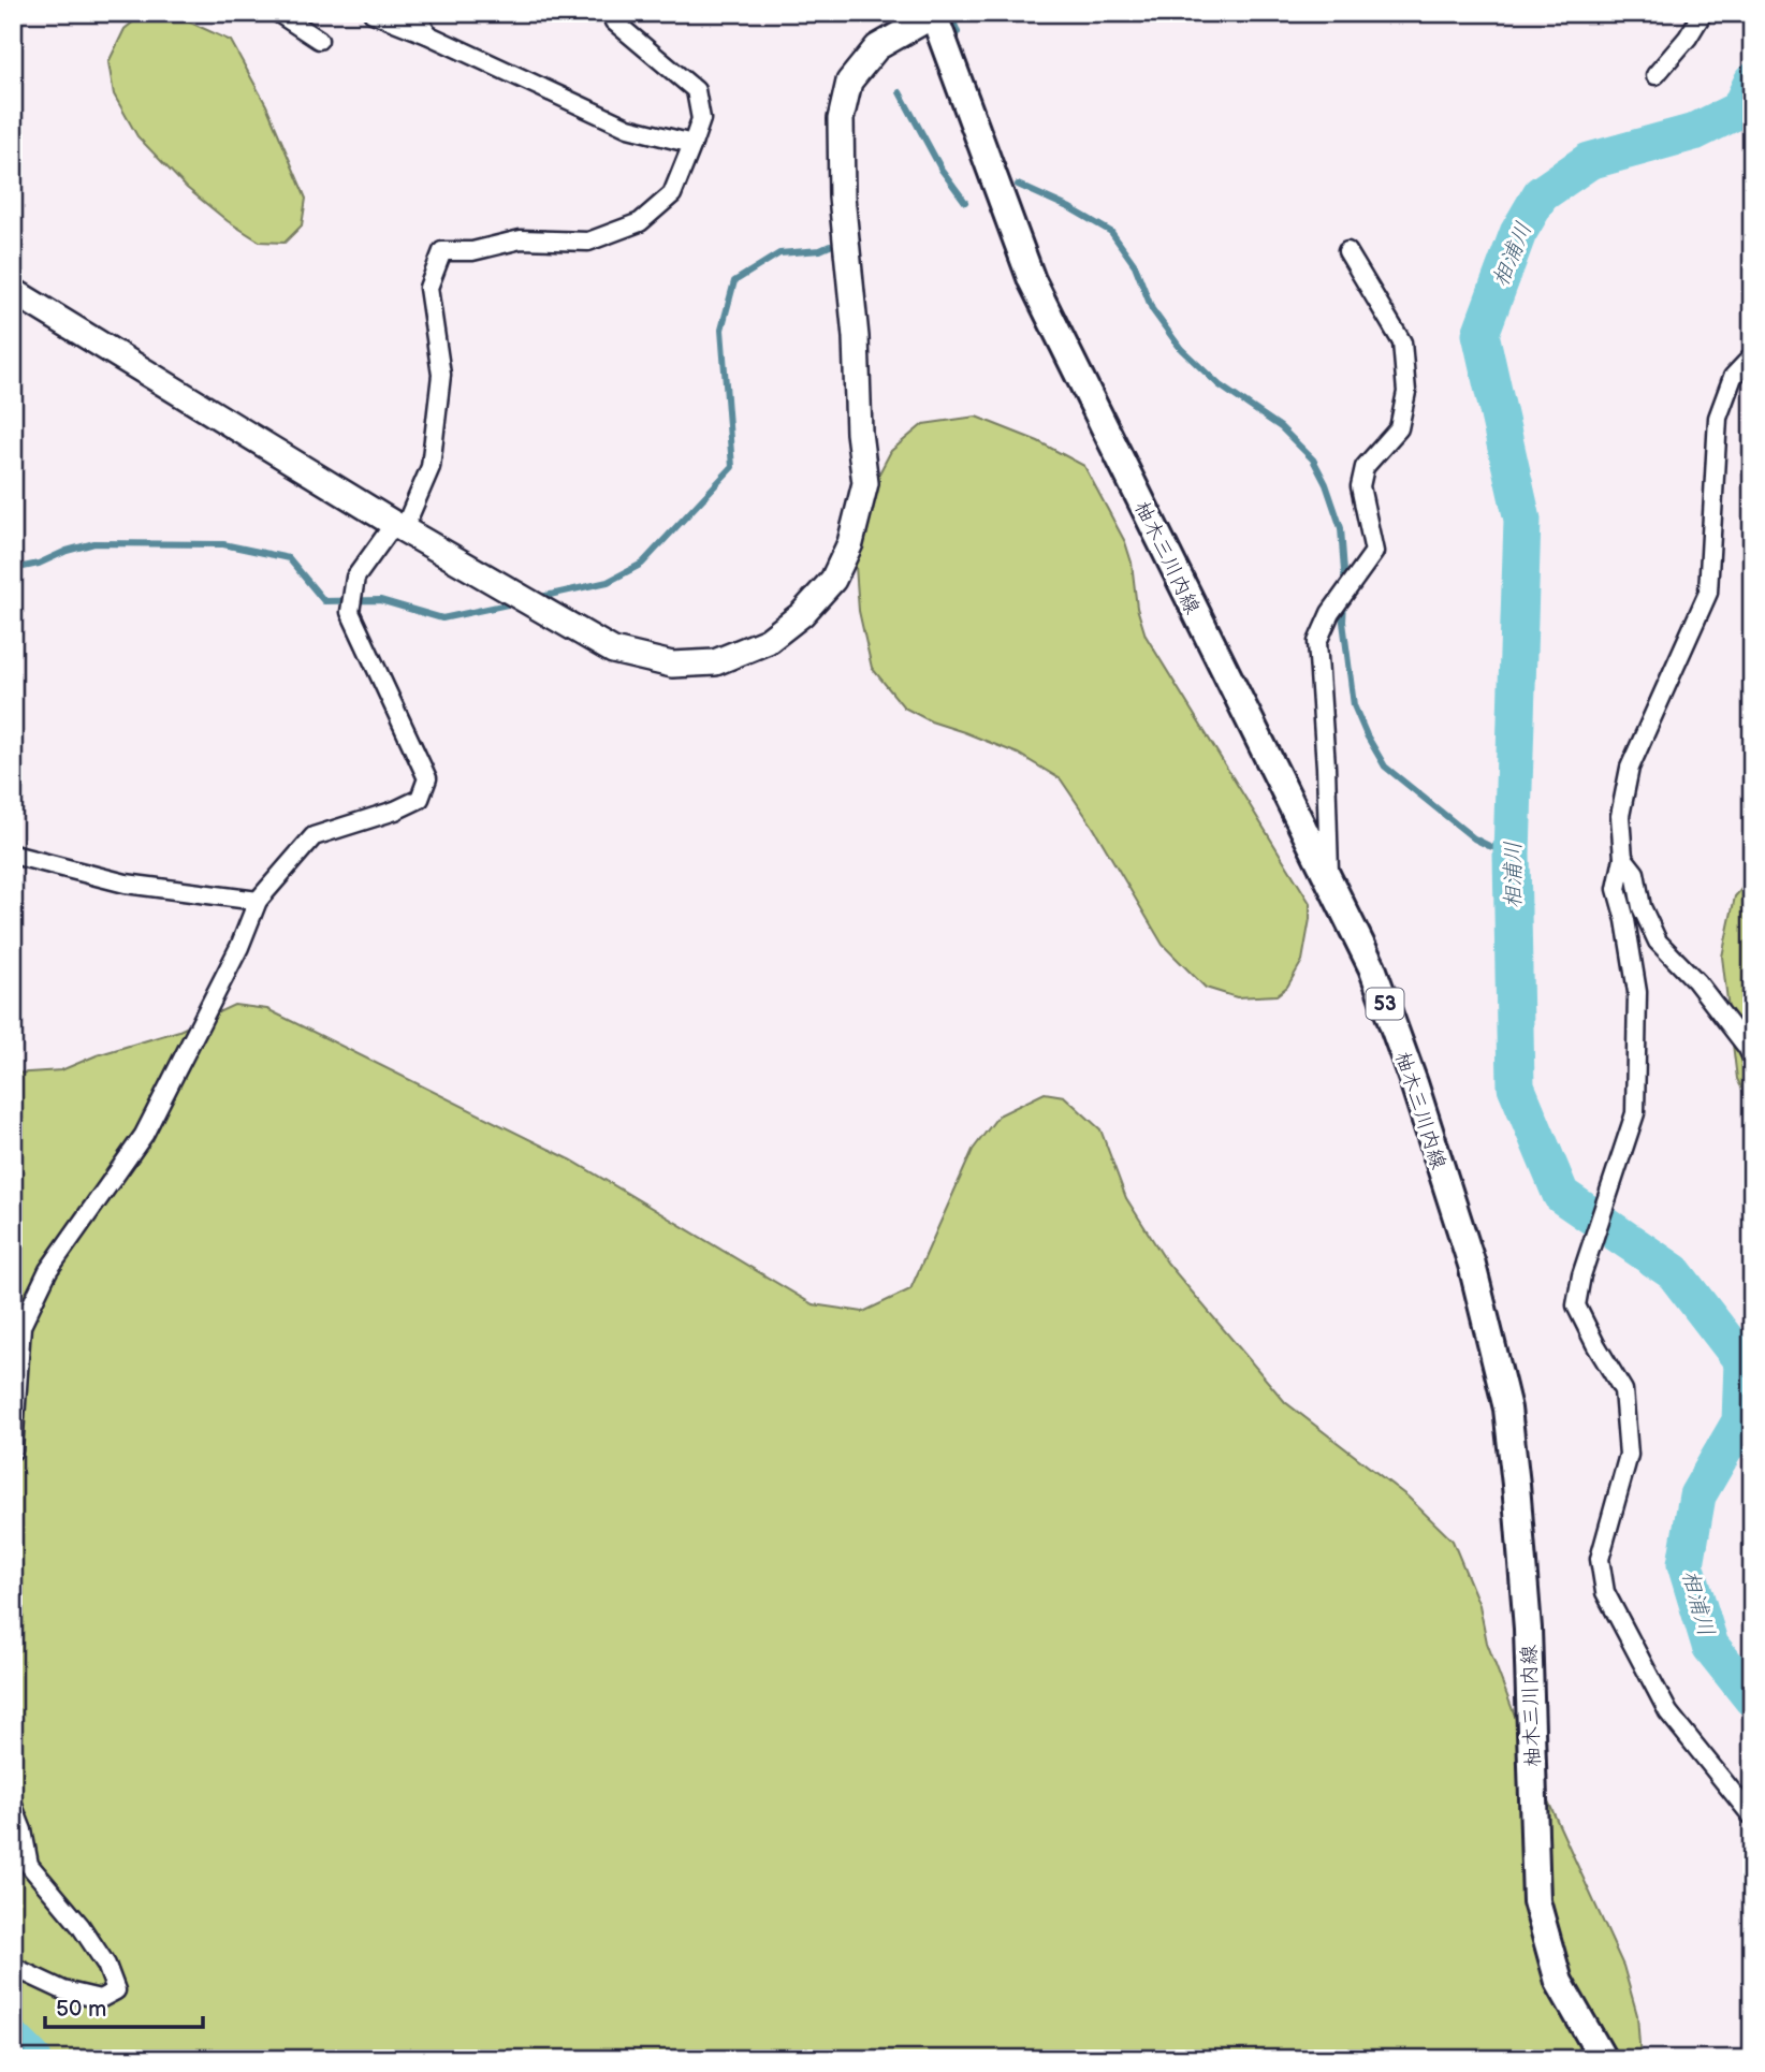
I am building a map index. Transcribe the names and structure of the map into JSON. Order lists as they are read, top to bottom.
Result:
{
  "streets": {
    "main road": ["柚木三川内線", "53"]
  },
  "water": ["相浦川"],
  "scale_bar": "50 m"
}
